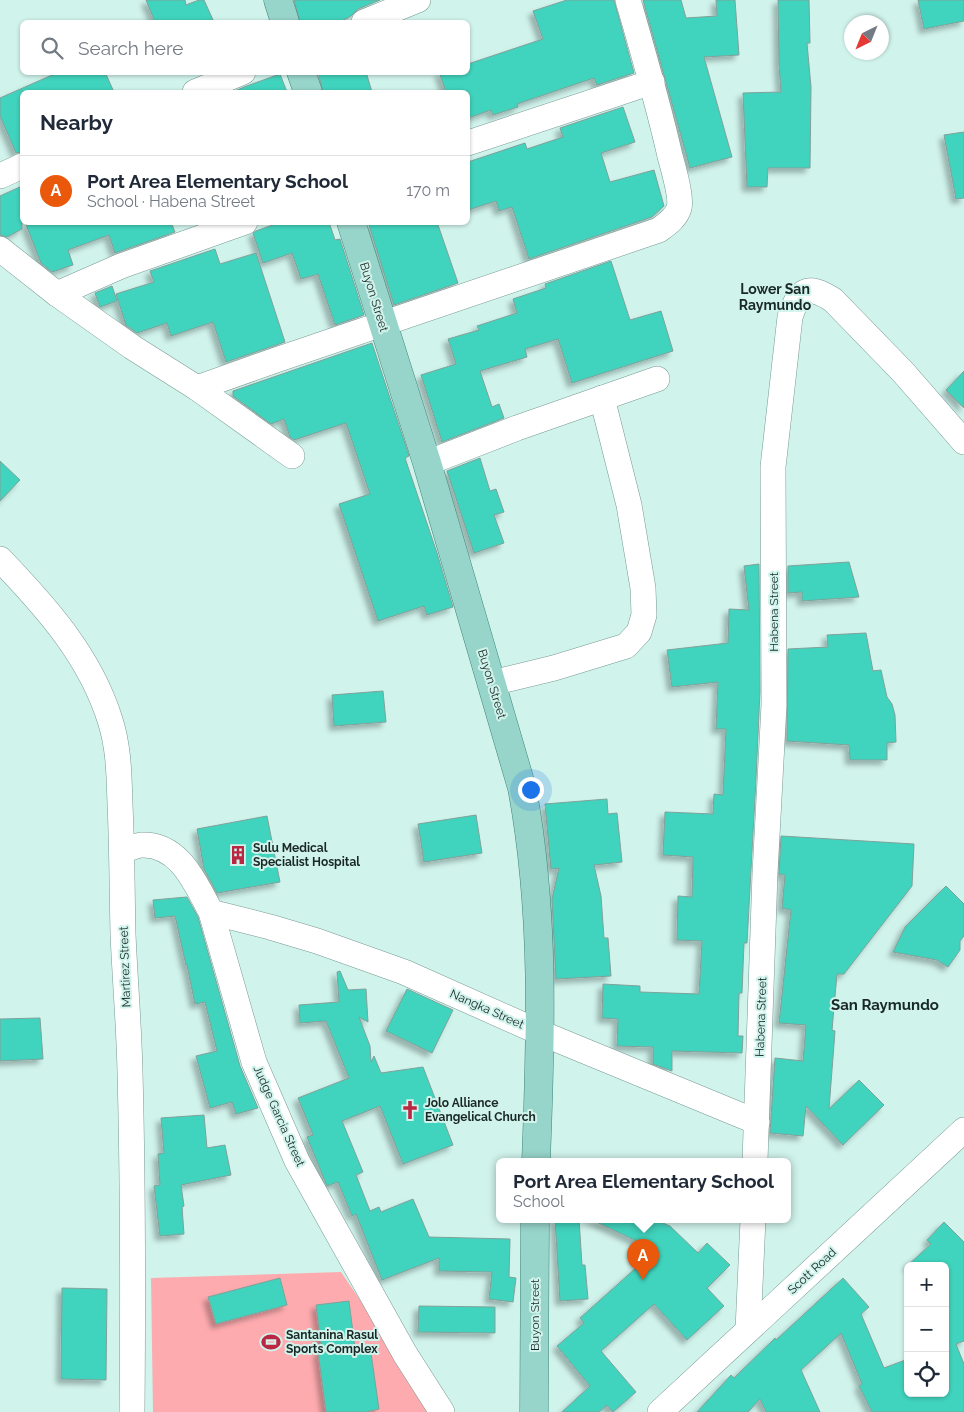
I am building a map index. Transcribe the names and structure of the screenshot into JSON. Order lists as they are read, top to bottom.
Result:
{
  "streets": {
    "main road": ["Buyon Street"],
    "street": [
      "Habena Street",
      "Martirez Street",
      "Nangka Street",
      "Judge Garcia Street",
      "Scott Road"
    ]
  },
  "crossings": [
    ["Buyon Street", "Nangka Street"],
    ["Habena Street", "Nangka Street"],
    ["Martirez Street", "Judge Garcia Street"],
    ["Nangka Street", "Judge Garcia Street"]
  ],
  "districts": ["Lower San Raymundo", "San Raymundo"],
  "places": {
    "building": ["Sulu Medical Specialist Hospital"],
    "church": ["Jolo Alliance Evangelical Church"],
    "sports": ["Santanina Rasul Sports Complex"]
  },
  "north": "bottom left",
  "page": {
    "search": "Search here",
    "heading": "Nearby",
    "list": [
      {
        "mark": "A",
        "name": "Port Area Elementary School",
        "note": "School · Habena Street",
        "value": "170 m"
      }
    ],
    "popup": ["Port Area Elementary School", "School"],
    "pins": "A",
    "map_buttons": ["+", "−"]
  }
}
